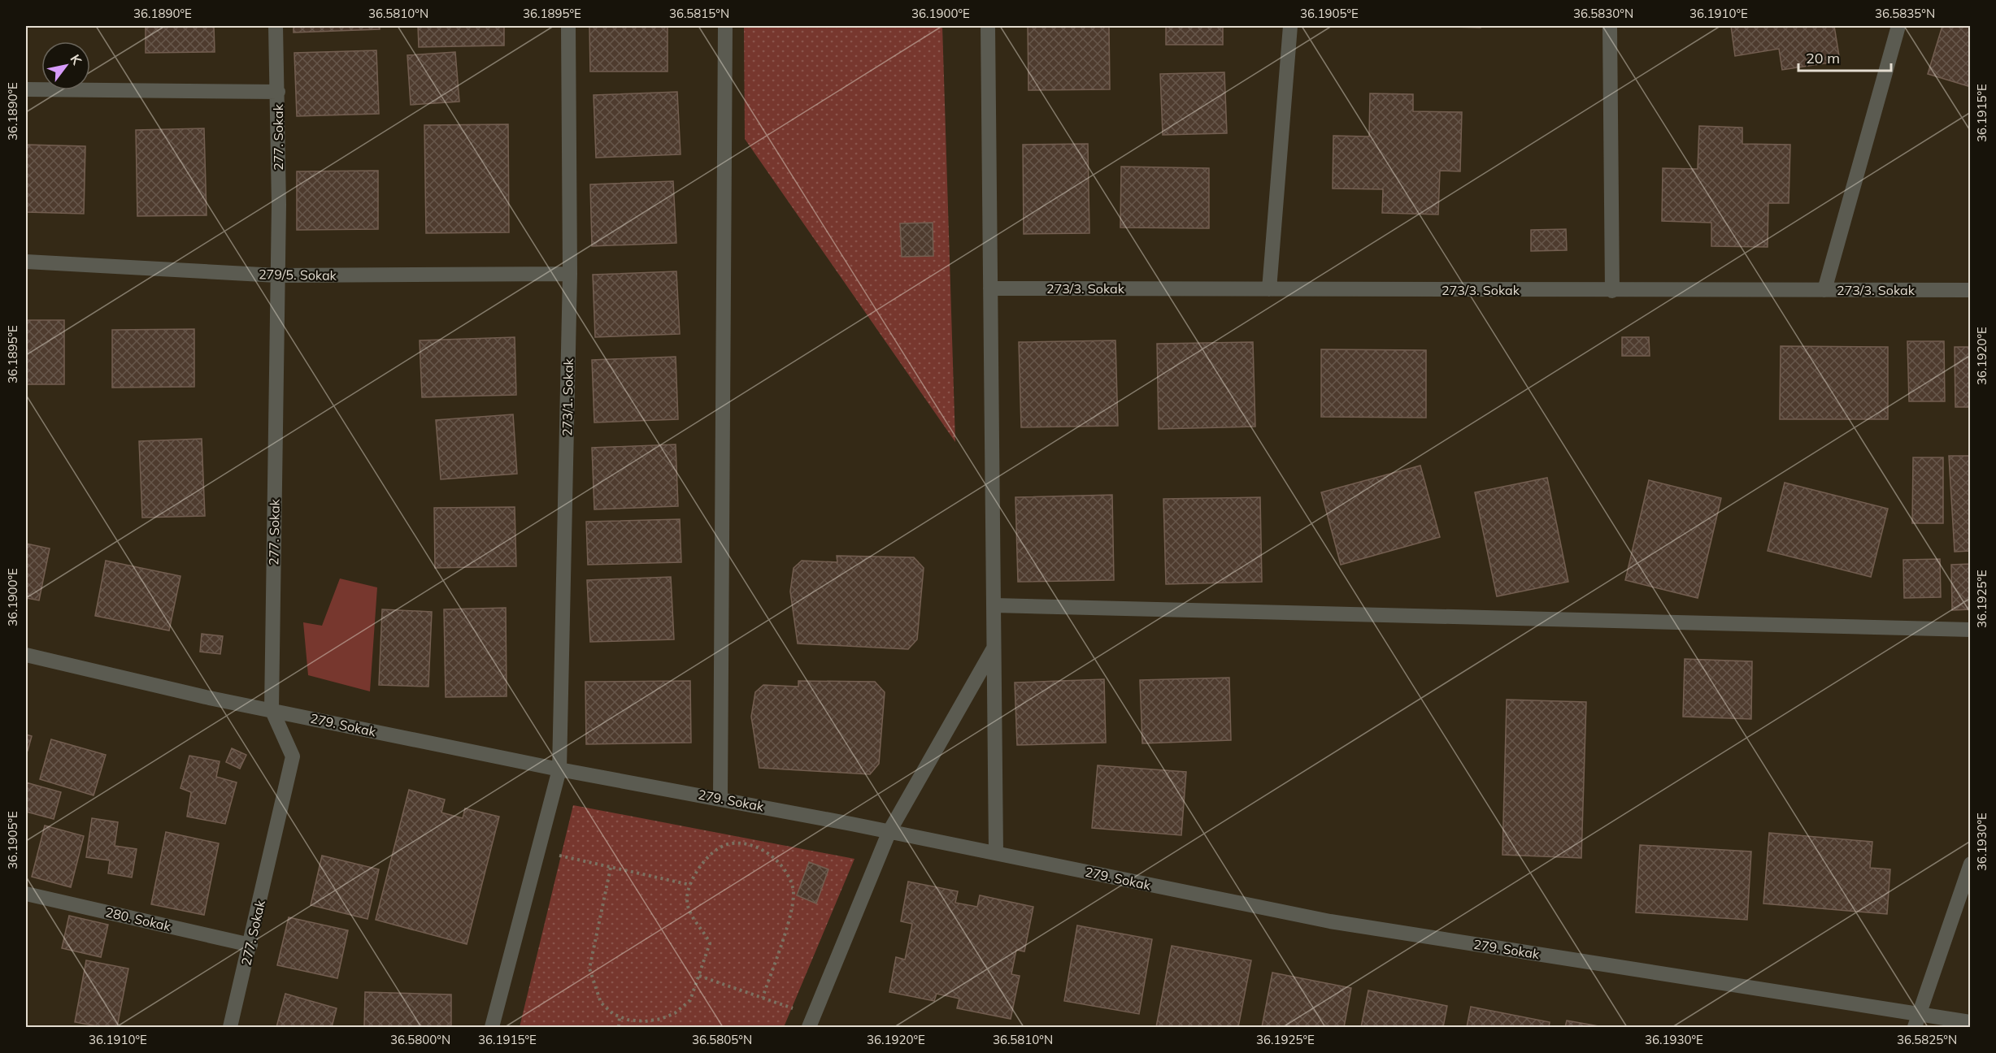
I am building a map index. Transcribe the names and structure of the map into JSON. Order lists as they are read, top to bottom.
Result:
{
  "streets": {
    "street": [
      "277. Sokak",
      "279/5. Sokak",
      "273/3. Sokak",
      "273/1. Sokak",
      "279. Sokak",
      "280. Sokak"
    ]
  },
  "crossings": [
    ["277. Sokak", "279/5. Sokak"],
    ["277. Sokak", "279. Sokak"],
    ["277. Sokak", "280. Sokak"],
    ["279/5. Sokak", "273/1. Sokak"],
    ["273/1. Sokak", "279. Sokak"]
  ],
  "scale_bar": "20 m",
  "north": "top right",
  "coordinates": [
    "36.1890°E",
    "36.5810°N",
    "36.1895°E",
    "36.5815°N",
    "36.1900°E",
    "36.1905°E",
    "36.5830°N",
    "36.1910°E",
    "36.5835°N",
    "36.1915°E",
    "36.1920°E",
    "36.1925°E",
    "36.1930°E",
    "36.5800°N",
    "36.5805°N",
    "36.5825°N"
  ]
}
